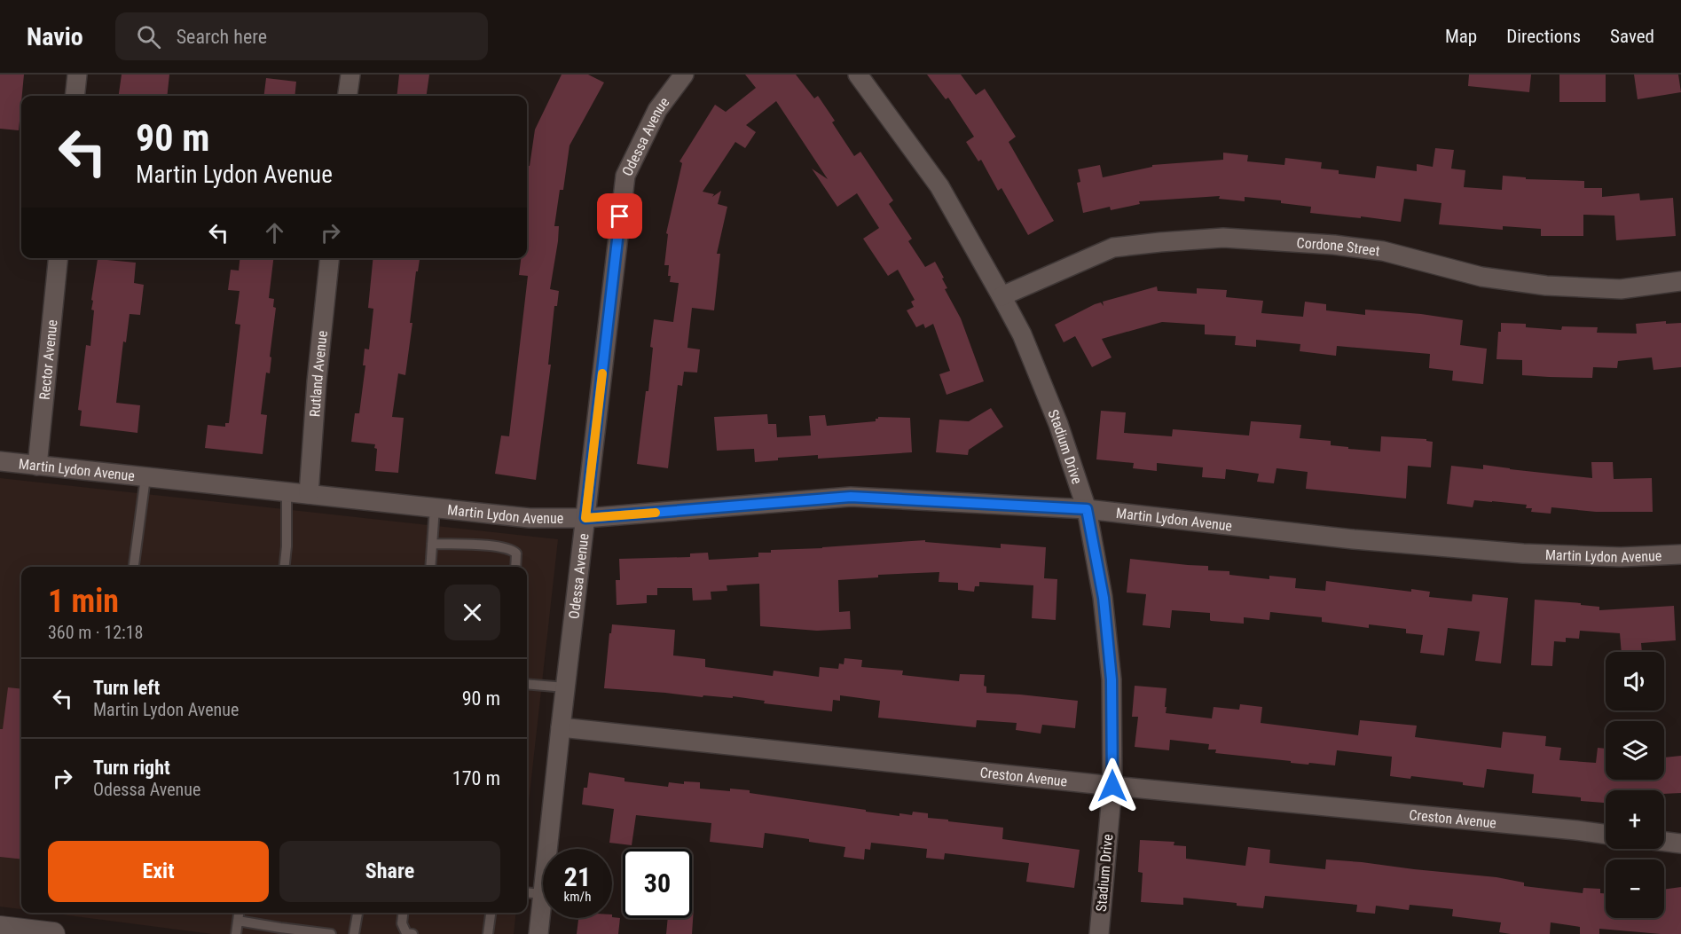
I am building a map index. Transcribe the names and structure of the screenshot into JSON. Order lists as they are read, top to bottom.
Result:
{
  "streets": {
    "street": [
      "Odessa Avenue",
      "Cordone Street",
      "Rector Avenue",
      "Rutland Avenue",
      "Stadium Drive",
      "Martin Lydon Avenue",
      "Creston Avenue"
    ]
  },
  "crossings": [
    ["Odessa Avenue", "Martin Lydon Avenue"],
    ["Odessa Avenue", "Creston Avenue"],
    ["Cordone Street", "Stadium Drive"],
    ["Rector Avenue", "Martin Lydon Avenue"],
    ["Rutland Avenue", "Martin Lydon Avenue"],
    ["Stadium Drive", "Martin Lydon Avenue"],
    ["Stadium Drive", "Creston Avenue"]
  ],
  "page": {
    "header": "Navio",
    "search": "Search here",
    "nav": ["Map", "Directions", "Saved"],
    "turn": ["90 m", "Martin Lydon Avenue"],
    "heading": ["1 min", "360 m · 12:18"],
    "map_buttons": ["+", "−"],
    "list": [
      {
        "name": "Turn left",
        "note": "Martin Lydon Avenue",
        "value": "90 m"
      },
      {
        "name": "Turn right",
        "note": "Odessa Avenue",
        "value": "170 m"
      }
    ],
    "buttons": ["Exit", "Share"],
    "speed": "21 km/h",
    "limit": "30"
  }
}
